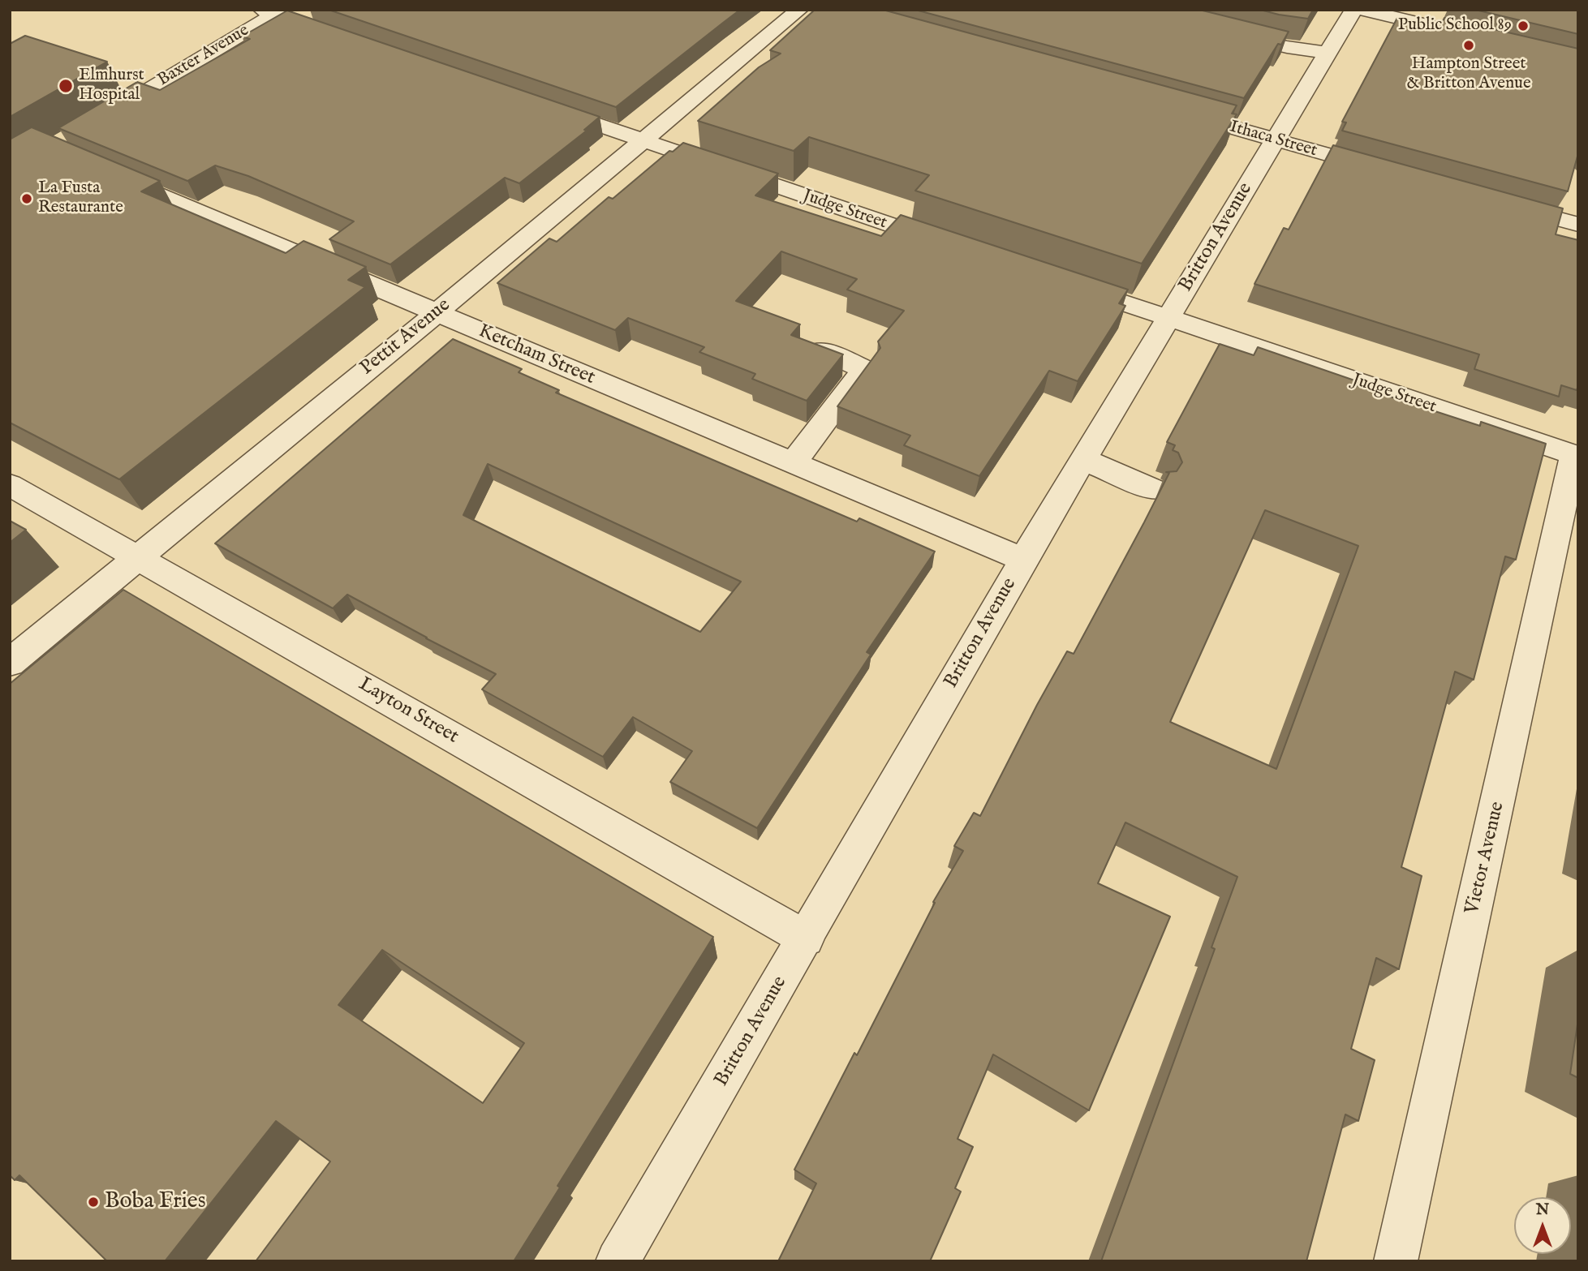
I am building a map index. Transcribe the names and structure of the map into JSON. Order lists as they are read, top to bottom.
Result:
{
  "streets": {
    "street": [
      "Baxter Avenue",
      "Ithaca Street",
      "Judge Street",
      "Britton Avenue",
      "Pettit Avenue",
      "Ketcham Street",
      "Layton Street",
      "Vietor Avenue"
    ]
  },
  "crossings": [
    ["Ithaca Street", "Britton Avenue"],
    ["Judge Street", "Britton Avenue"],
    ["Judge Street", "Pettit Avenue"],
    ["Judge Street", "Vietor Avenue"],
    ["Britton Avenue", "Ketcham Street"],
    ["Britton Avenue", "Layton Street"],
    ["Pettit Avenue", "Ketcham Street"],
    ["Pettit Avenue", "Layton Street"]
  ],
  "places": [
    "Public School 89",
    "Hampton Street & Britton Avenue",
    "Elmhurst Hospital",
    "La Fusta Restaurante",
    "Boba Fries"
  ],
  "north": "top"
}
